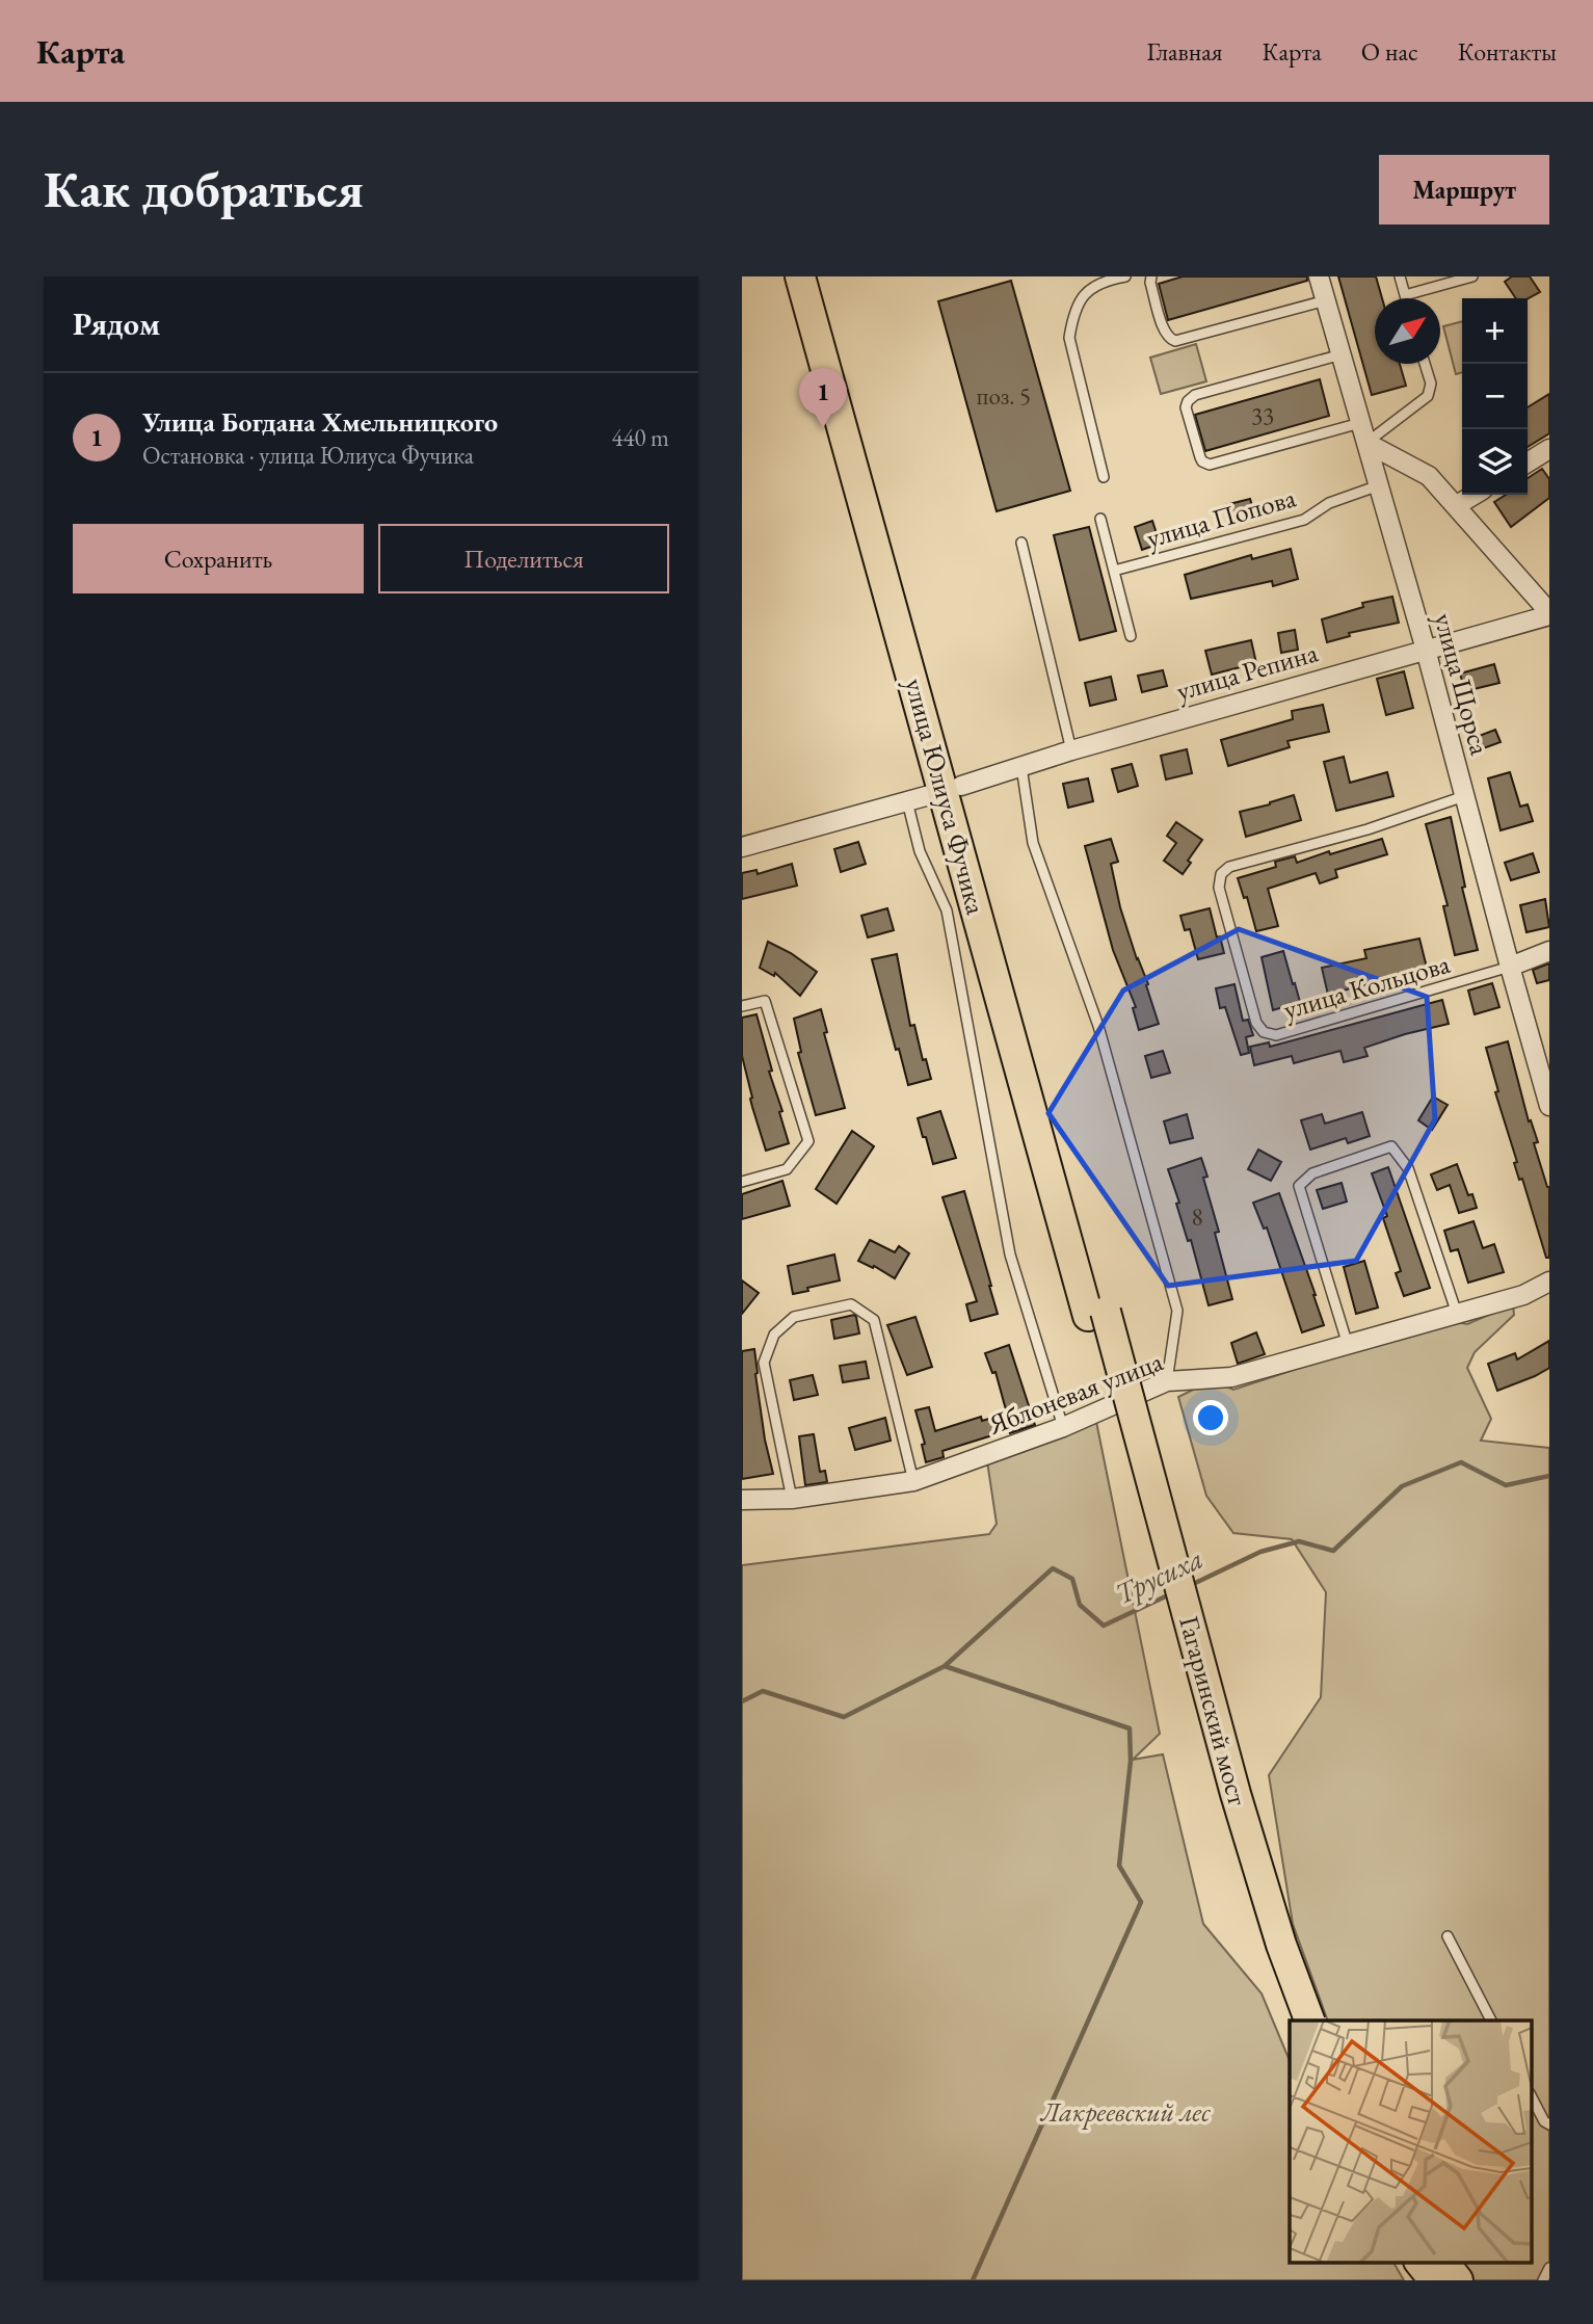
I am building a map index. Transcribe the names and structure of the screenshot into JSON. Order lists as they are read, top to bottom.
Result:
{
  "streets": {
    "main road": ["улица Юлиуса Фучика", "Гагаринский мост"],
    "street": ["улица Репина", "улица Щорса", "Яблоневая улица"],
    "lane": ["улица Попова", "улица Кольцова"]
  },
  "crossings": [
    ["улица Попова", "улица Щорса"],
    ["улица Репина", "улица Щорса"],
    ["улица Репина", "улица Юлиуса Фучика"],
    ["улица Щорса", "улица Кольцова"],
    ["улица Юлиуса Фучика", "Гагаринский мост"]
  ],
  "water": ["Трусиха"],
  "parks": ["Лакреевский лес"],
  "house_numbers": ["поз. 5", "33", "8"],
  "north": "top right",
  "page": {
    "header": "Карта",
    "nav": [
      "Главная",
      "Карта",
      "О нас",
      "Контакты"
    ],
    "buttons": [
      "Маршрут",
      ["Сохранить", "Поделиться"]
    ],
    "title": "Как добраться",
    "heading": "Рядом",
    "map_buttons": ["+", "−"],
    "pins": "1",
    "list": [
      {
        "mark": "1",
        "name": "Улица Богдана Хмельницкого",
        "note": "Остановка · улица Юлиуса Фучика",
        "value": "440 m"
      }
    ]
  }
}
